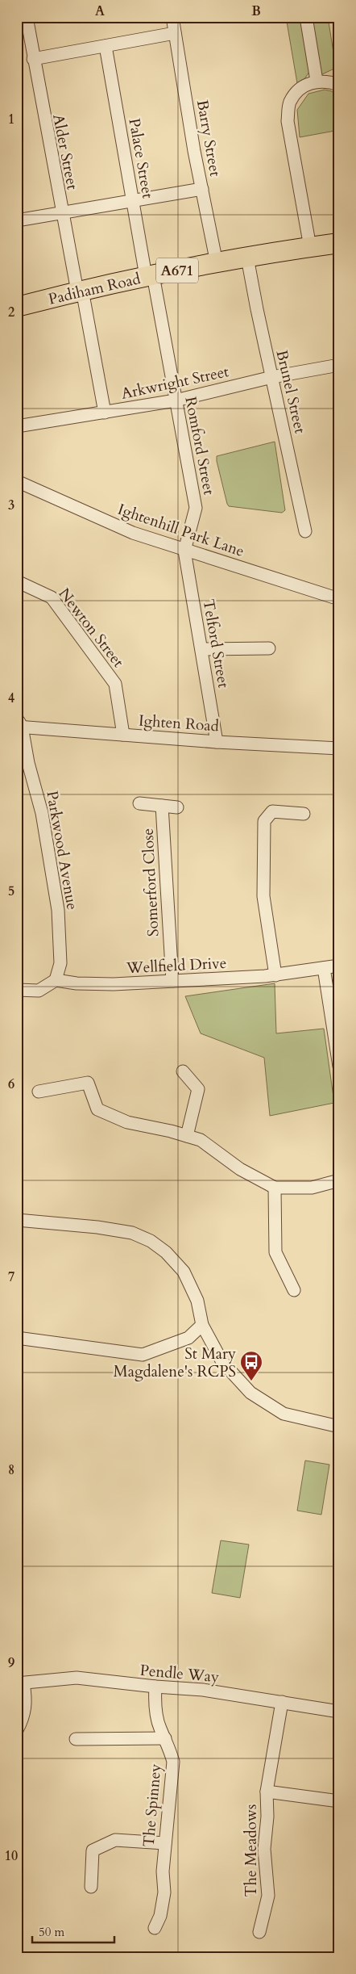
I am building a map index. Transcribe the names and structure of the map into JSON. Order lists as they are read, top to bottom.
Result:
{
  "streets": {
    "main road": ["A671", "Padiham Road"],
    "street": [
      "Barry Street",
      "Alder Street",
      "Palace Street",
      "Arkwright Street",
      "Brunel Street",
      "Romford Street",
      "Ightenhill Park Lane",
      "Newton Street",
      "Telford Street",
      "Ighten Road",
      "Parkwood Avenue",
      "Somerford Close",
      "Wellfield Drive",
      "Pendle Way",
      "The Spinney",
      "The Meadows"
    ]
  },
  "crossings": [
    ["Barry Street", "Padiham Road"],
    ["Alder Street", "Padiham Road"],
    ["Alder Street", "Arkwright Street"],
    ["Palace Street", "Padiham Road"],
    ["Palace Street", "Romford Street"],
    ["Padiham Road", "Brunel Street"],
    ["Padiham Road", "Romford Street"],
    ["Arkwright Street", "Brunel Street"],
    ["Arkwright Street", "Romford Street"],
    ["Romford Street", "Ightenhill Park Lane"],
    ["Romford Street", "Telford Street"],
    ["Ightenhill Park Lane", "Telford Street"],
    ["Newton Street", "Ighten Road"],
    ["Telford Street", "Ighten Road"],
    ["Ighten Road", "Parkwood Avenue"],
    ["Parkwood Avenue", "Wellfield Drive"],
    ["Somerford Close", "Wellfield Drive"],
    ["Pendle Way", "The Spinney"]
  ],
  "places": {
    "bus stop": ["St Mary Magdalene's RCPS"]
  },
  "scale_bar": "50 m",
  "grid": {
    "columns": ["A", "B"],
    "rows": [
      "1",
      "2",
      "3",
      "4",
      "5",
      "6",
      "7",
      "8",
      "9",
      "10"
    ]
  }
}
